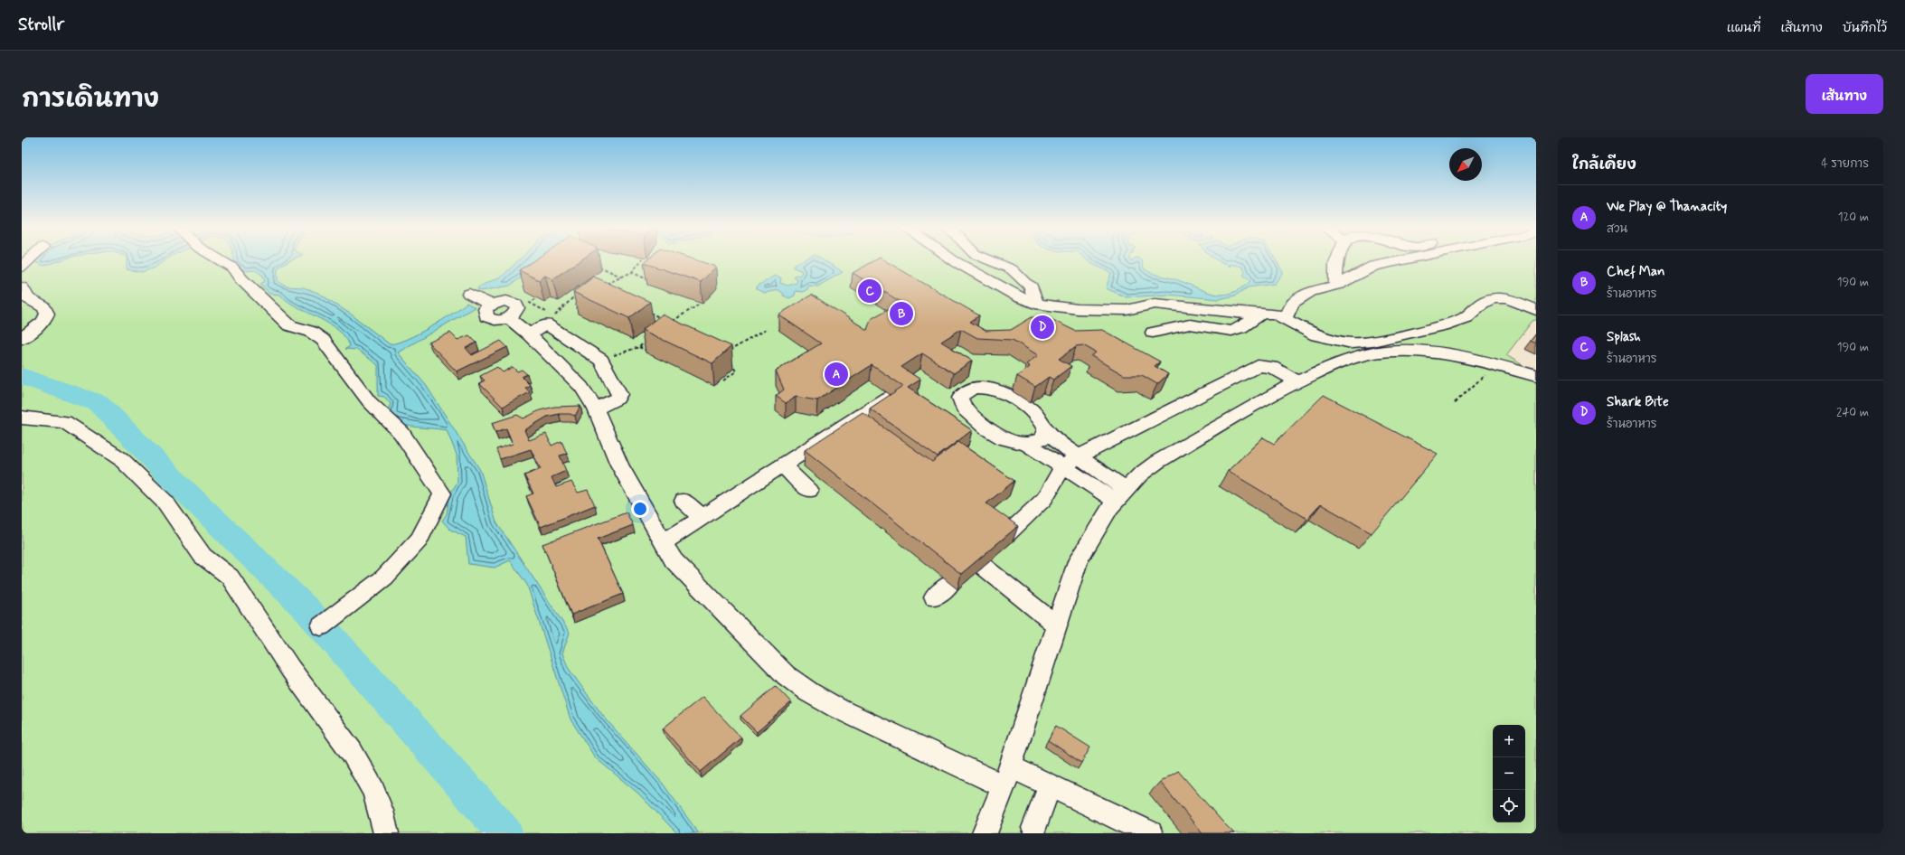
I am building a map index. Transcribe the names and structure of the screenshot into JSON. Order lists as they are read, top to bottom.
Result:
{
  "north": "bottom left",
  "page": {
    "header": "Strollr",
    "nav": ["แผนที่", "เส้นทาง", "บันทึกไว้"],
    "title": "การเดินทาง",
    "buttons": "เส้นทาง",
    "heading": ["ใกล้เคียง", "4 รายการ"],
    "list": [
      {
        "mark": "A",
        "name": "We Play @ Thanacity",
        "note": "สวน",
        "value": "120 m"
      },
      {
        "mark": "B",
        "name": "Chef Man",
        "note": "ร้านอาหาร",
        "value": "190 m"
      },
      {
        "mark": "C",
        "name": "Splash",
        "note": "ร้านอาหาร",
        "value": "190 m"
      },
      {
        "mark": "D",
        "name": "Shark Bite",
        "note": "ร้านอาหาร",
        "value": "240 m"
      }
    ],
    "pins": [
      "C",
      "B",
      "D",
      "A"
    ],
    "map_buttons": ["+", "−"]
  }
}
